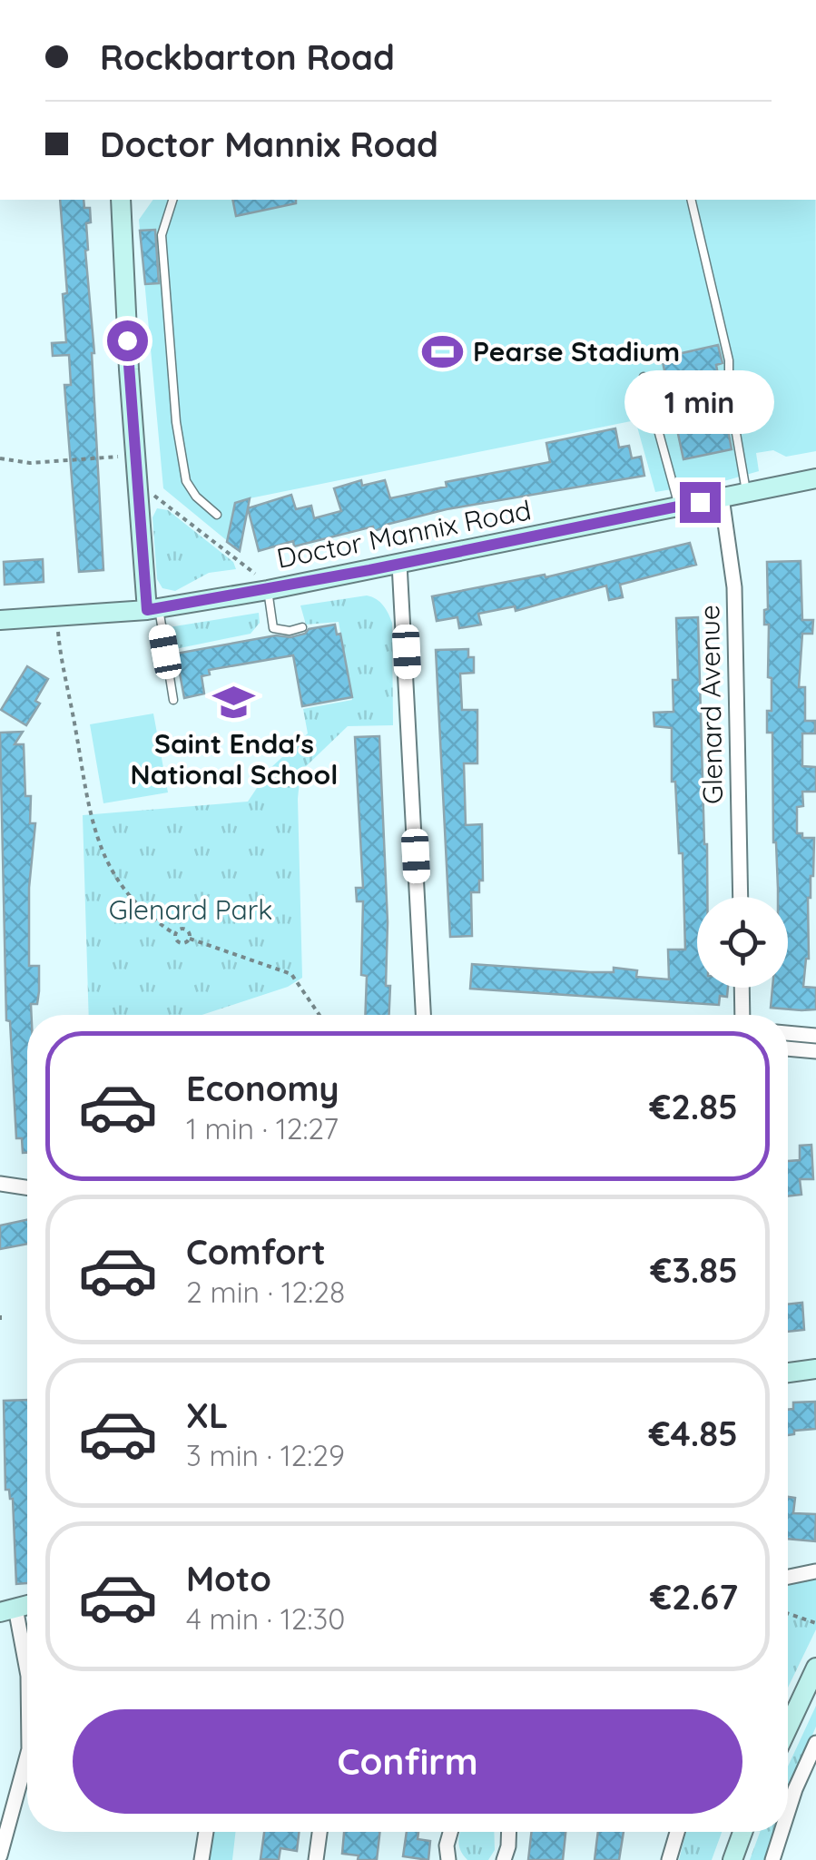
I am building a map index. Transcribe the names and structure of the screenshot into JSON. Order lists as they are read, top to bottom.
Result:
{
  "streets": {
    "street": ["Doctor Mannix Road", "Glenard Avenue"]
  },
  "crossings": [
    ["Doctor Mannix Road", "Glenard Avenue"]
  ],
  "parks": ["Glenard Park"],
  "places": {
    "sports": ["Pearse Stadium"],
    "school or university": ["Saint Enda's National School"]
  },
  "page": {
    "banner": ["Rockbarton Road", "Doctor Mannix Road"],
    "bubble": "1 min",
    "list": [
      {
        "name": "Economy",
        "note": "1 min · 12:27",
        "value": "€2.85"
      },
      {
        "name": "Comfort",
        "note": "2 min · 12:28",
        "value": "€3.85"
      },
      {
        "name": "XL",
        "note": "3 min · 12:29",
        "value": "€4.85"
      },
      {
        "name": "Moto",
        "note": "4 min · 12:30",
        "value": "€2.67"
      }
    ],
    "buttons": "Confirm"
  }
}
